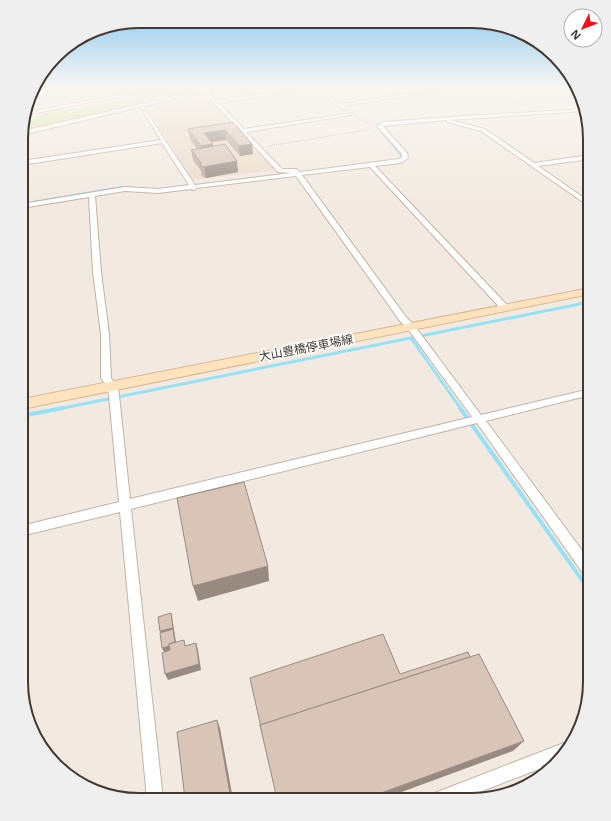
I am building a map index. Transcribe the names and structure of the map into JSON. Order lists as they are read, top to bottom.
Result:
{
  "streets": {
    "main road": ["大山豊橋停車場線"]
  },
  "north": "bottom left"
}
